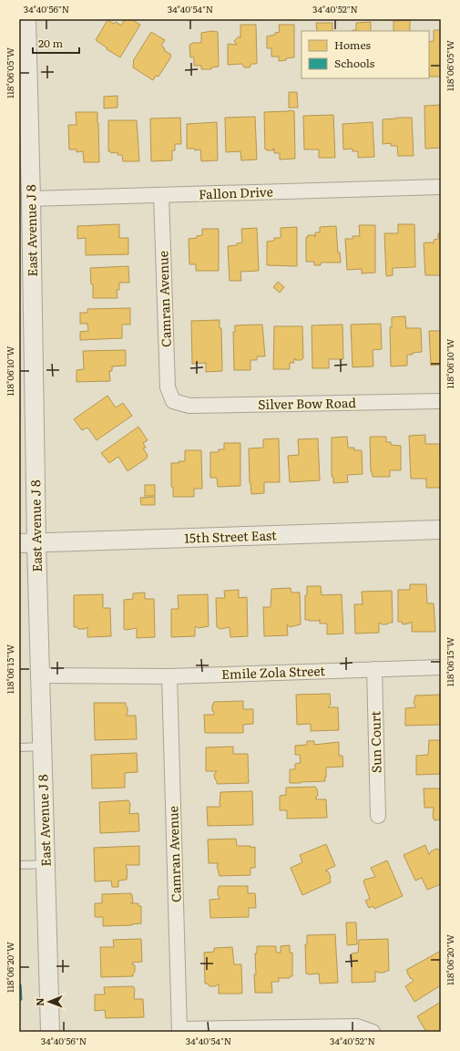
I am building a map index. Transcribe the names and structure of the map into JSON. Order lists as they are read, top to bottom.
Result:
{
  "streets": {
    "street": [
      "Fallon Drive",
      "East Avenue J 8",
      "Camran Avenue",
      "Silver Bow Road",
      "15th Street East",
      "Emile Zola Street",
      "Sun Court"
    ]
  },
  "crossings": [
    ["Fallon Drive", "East Avenue J 8"],
    ["Fallon Drive", "Camran Avenue"],
    ["East Avenue J 8", "15th Street East"],
    ["East Avenue J 8", "Emile Zola Street"],
    ["Camran Avenue", "Silver Bow Road"],
    ["Camran Avenue", "Emile Zola Street"],
    ["Emile Zola Street", "Sun Court"]
  ],
  "legend": ["Homes", "Schools"],
  "scale_bar": "20 m",
  "north": "left",
  "coordinates": [
    "34°40'56\"N",
    "34°40'54\"N",
    "34°40'52\"N",
    "118°06'05\"W",
    "118°06'10\"W",
    "118°06'15\"W",
    "118°06'20\"W"
  ]
}
